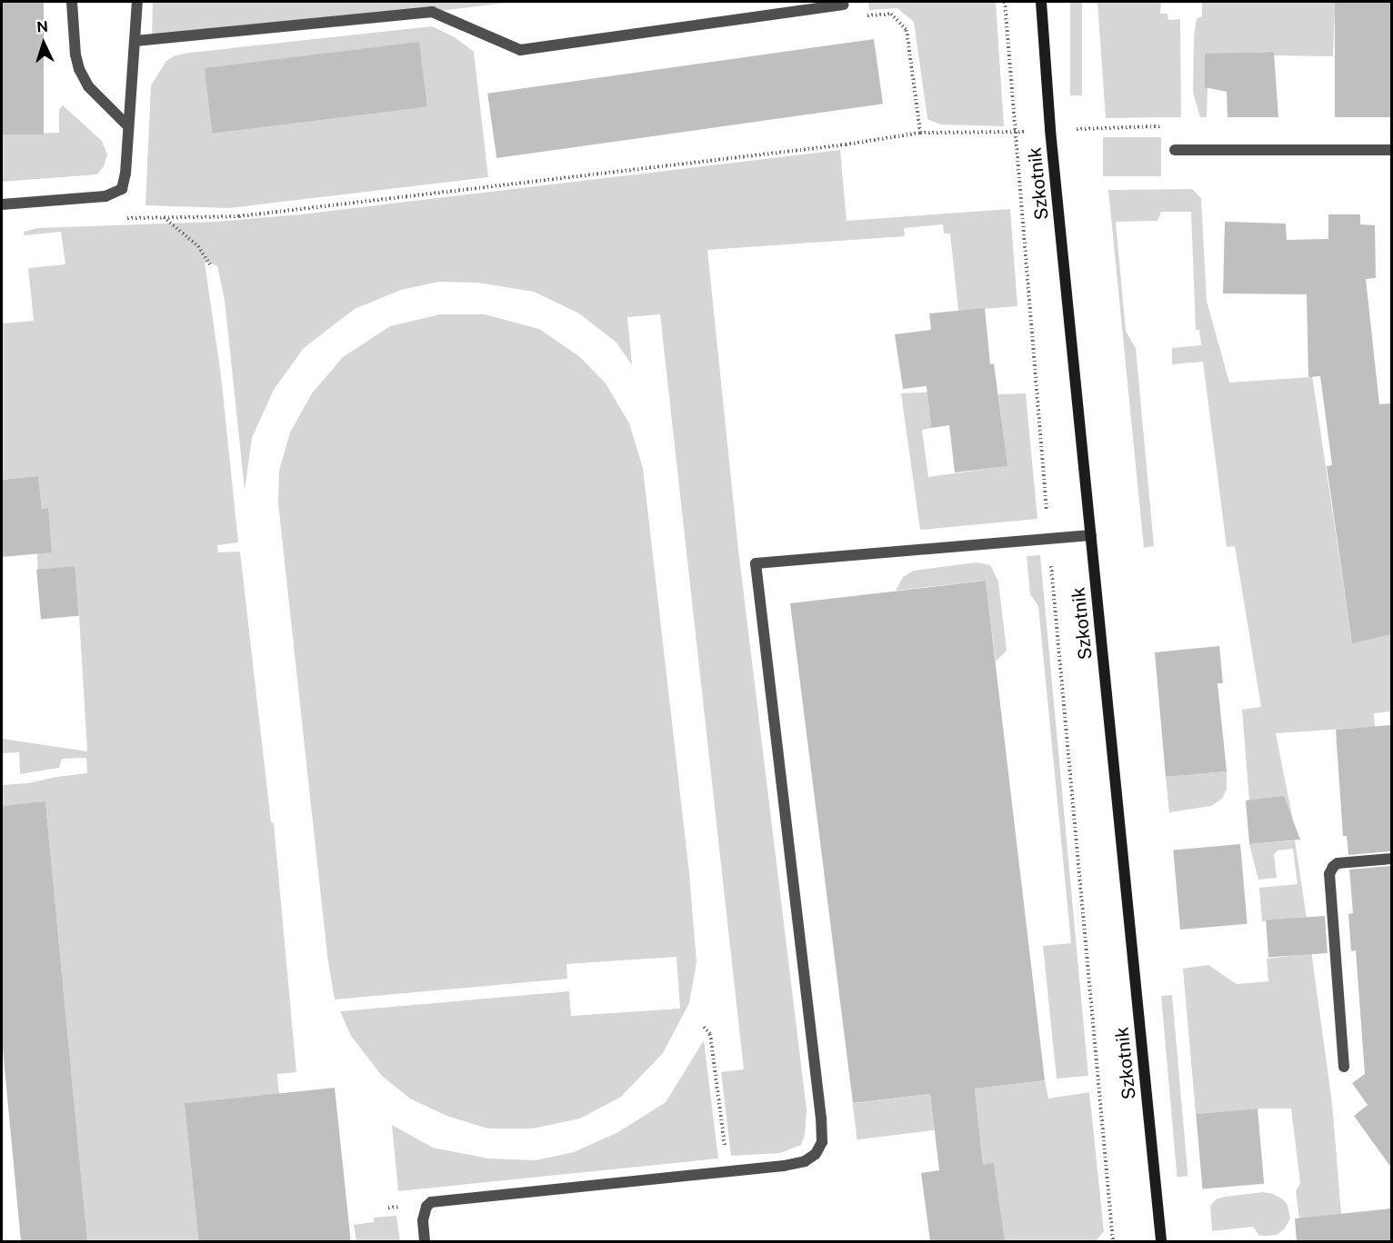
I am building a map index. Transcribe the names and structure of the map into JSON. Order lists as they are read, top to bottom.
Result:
{
  "streets": {
    "street": ["Szkotnik"]
  },
  "north": "top"
}
